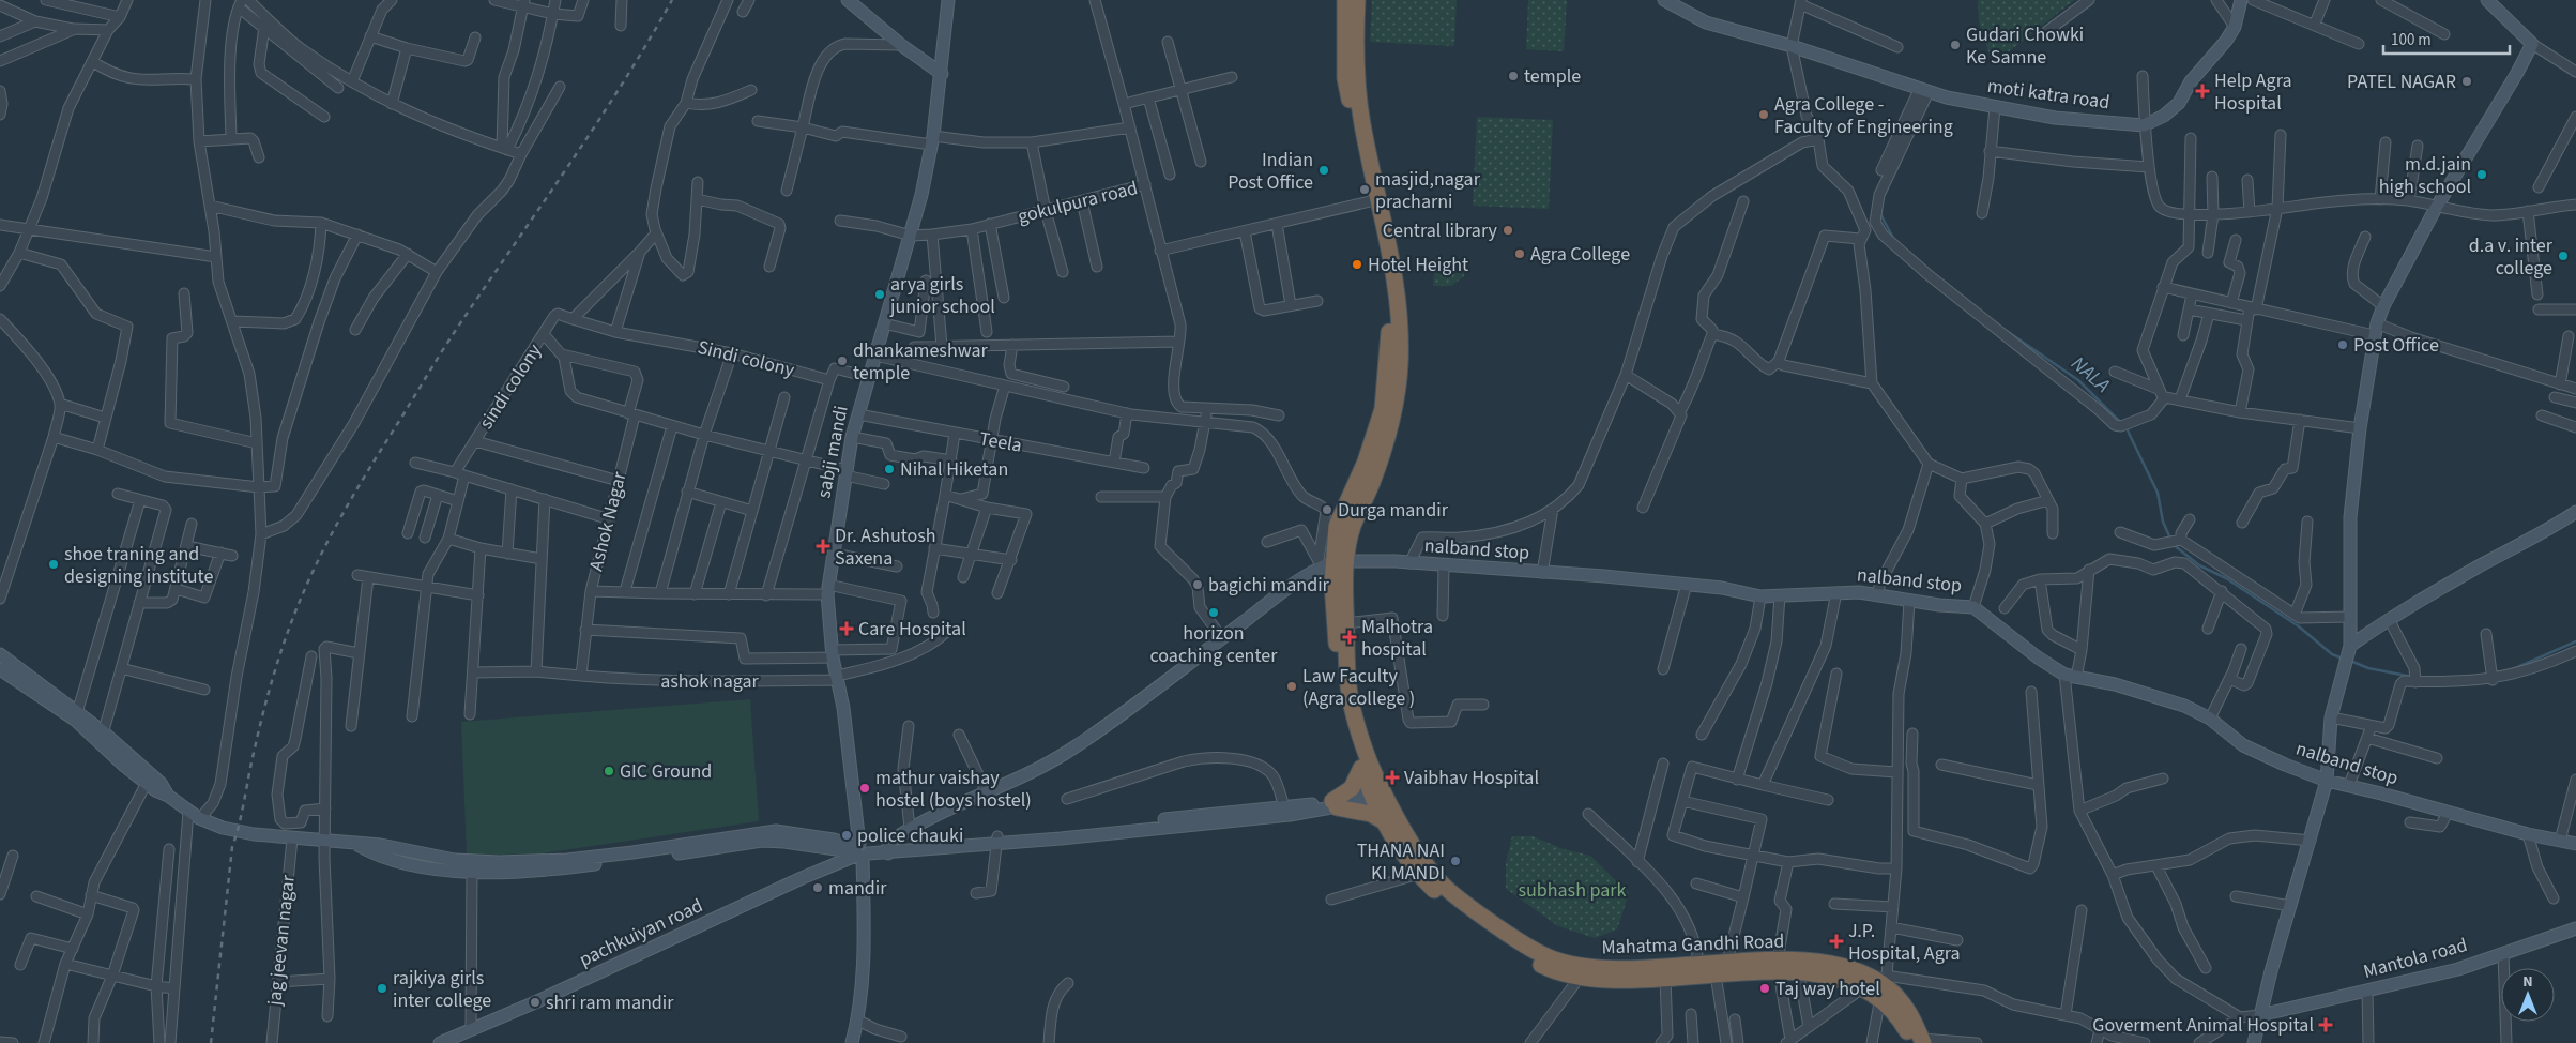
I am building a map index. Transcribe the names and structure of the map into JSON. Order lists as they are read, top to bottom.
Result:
{
  "streets": {
    "highway": ["Mahatma Gandhi Road"],
    "street": [
      "moti katra road",
      "gokulpura road",
      "Sindi colony",
      "sindi colony",
      "Teela",
      "sabji mandi",
      "Ashok Nagar",
      "nalband stop",
      "ashok nagar",
      "pachkuiyan road",
      "jag jeevan nagar",
      "Mantola road"
    ]
  },
  "crossings": [
    ["gokulpura road", "sabji mandi"],
    ["Sindi colony", "sindi colony"],
    ["sindi colony", "ashok nagar"],
    ["Teela", "sabji mandi"],
    ["sabji mandi", "Ashok Nagar"],
    ["sabji mandi", "ashok nagar"],
    ["sabji mandi", "pachkuiyan road"],
    ["Ashok Nagar", "ashok nagar"],
    ["nalband stop", "Mahatma Gandhi Road"]
  ],
  "water": ["NALA"],
  "parks": ["subhash park"],
  "places": {
    "other": [
      "Gudari Chowki Ke Samne",
      "temple",
      "PATEL NAGAR",
      "Agra College - Faculty of Engineering",
      "Indian Post Office",
      "m.d.jain high school",
      "masjid,nagar pracharni",
      "Central library",
      "Agra College",
      "d.a v. inter college",
      "Hotel Height",
      "arya girls junior school",
      "Post Office",
      "dhankameshwar temple",
      "Nihal Hiketan",
      "Durga mandir",
      "shoe traning and designing institute",
      "bagichi mandir",
      "horizon coaching center",
      "Law Faculty (Agra college )",
      "GIC Ground",
      "mathur vaishay hostel (boys hostel)",
      "police chauki",
      "THANA NAI KI MANDI",
      "mandir",
      "rajkiya girls inter college",
      "Taj way hotel",
      "shri ram mandir"
    ],
    "health": [
      "Help Agra Hospital",
      "Dr. Ashutosh Saxena",
      "Care Hospital",
      "Malhotra hospital",
      "Vaibhav Hospital",
      "J.P. Hospital, Agra",
      "Goverment Animal Hospital"
    ]
  },
  "scale_bar": "100 m",
  "north": "top"
}
